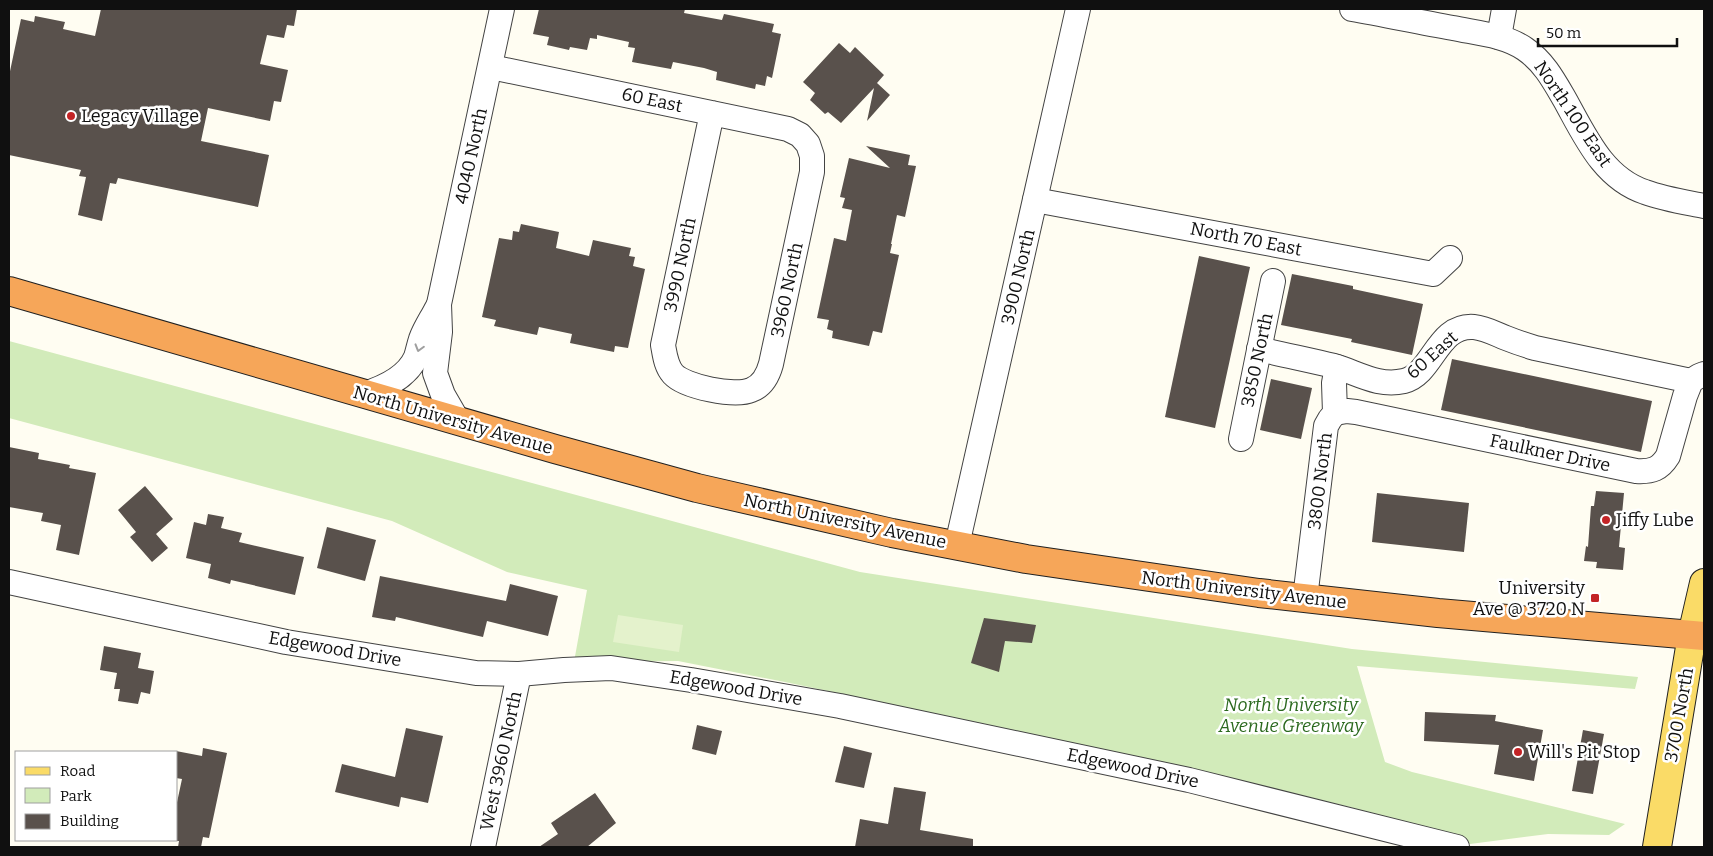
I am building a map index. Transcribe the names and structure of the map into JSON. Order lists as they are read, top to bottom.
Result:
{
  "streets": {
    "highway": ["North University Avenue"],
    "main road": ["3700 North"],
    "street": [
      "60 East",
      "North 100 East",
      "4040 North",
      "North 70 East",
      "3990 North",
      "3900 North",
      "3960 North",
      "3850 North",
      "Faulkner Drive",
      "3800 North",
      "Edgewood Drive",
      "West 3960 North"
    ]
  },
  "crossings": [
    ["60 East", "4040 North"],
    ["60 East", "3990 North"],
    ["60 East", "3960 North"],
    ["60 East", "3850 North"],
    ["60 East", "Faulkner Drive"],
    ["60 East", "3800 North"],
    ["4040 North", "North University Avenue"],
    ["North 70 East", "3900 North"],
    ["3990 North", "3960 North"],
    ["3900 North", "North University Avenue"],
    ["North University Avenue", "3800 North"],
    ["North University Avenue", "3700 North"],
    ["Faulkner Drive", "3800 North"],
    ["Edgewood Drive", "West 3960 North"]
  ],
  "parks": ["North University Avenue Greenway"],
  "places": {
    "other": ["Legacy Village", "Jiffy Lube", "Will's Pit Stop"],
    "transit": ["University Ave @ 3720 N"]
  },
  "legend": ["Road", "Park", "Building"],
  "scale_bar": "50 m"
}
